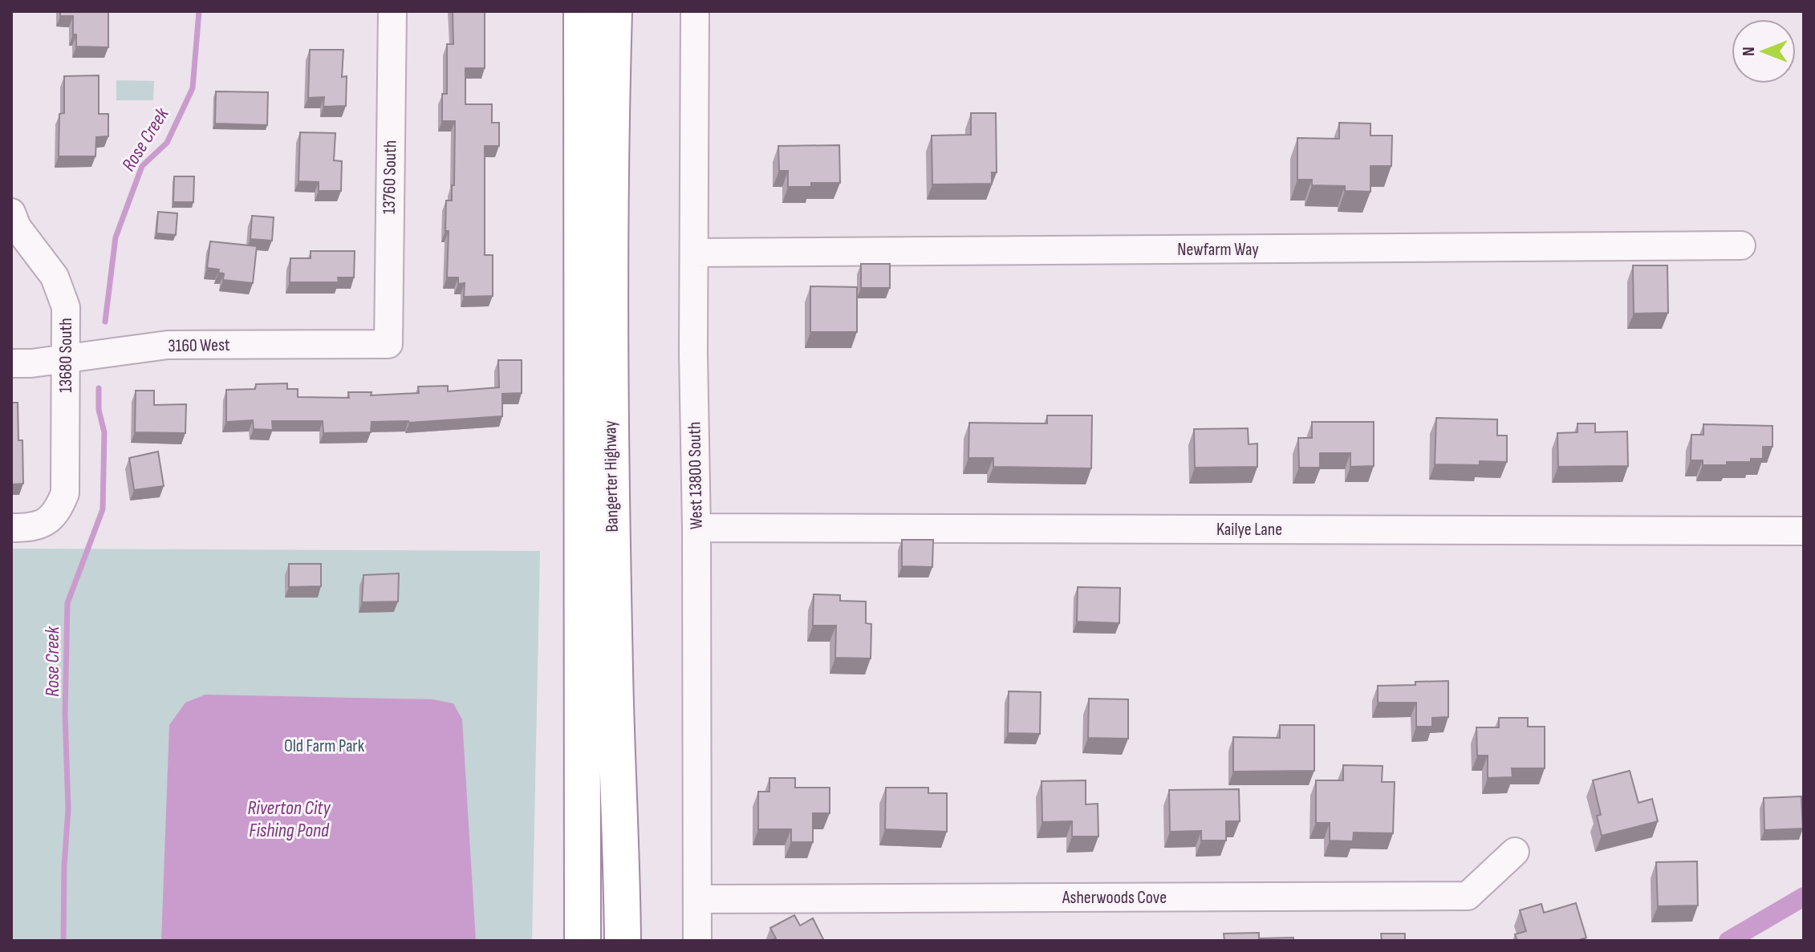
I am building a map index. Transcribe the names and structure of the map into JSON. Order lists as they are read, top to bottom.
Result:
{
  "streets": {
    "highway": ["Bangerter Highway"],
    "street": [
      "13760 South",
      "Newfarm Way",
      "3160 West",
      "13680 South",
      "West 13800 South",
      "Kailye Lane",
      "Asherwoods Cove"
    ]
  },
  "crossings": [
    ["13760 South", "3160 West"],
    ["Newfarm Way", "West 13800 South"],
    ["3160 West", "13680 South"],
    ["West 13800 South", "Kailye Lane"],
    ["West 13800 South", "Asherwoods Cove"]
  ],
  "water": ["Rose Creek", "Riverton City Fishing Pond"],
  "parks": ["Old Farm Park"],
  "north": "left"
}
